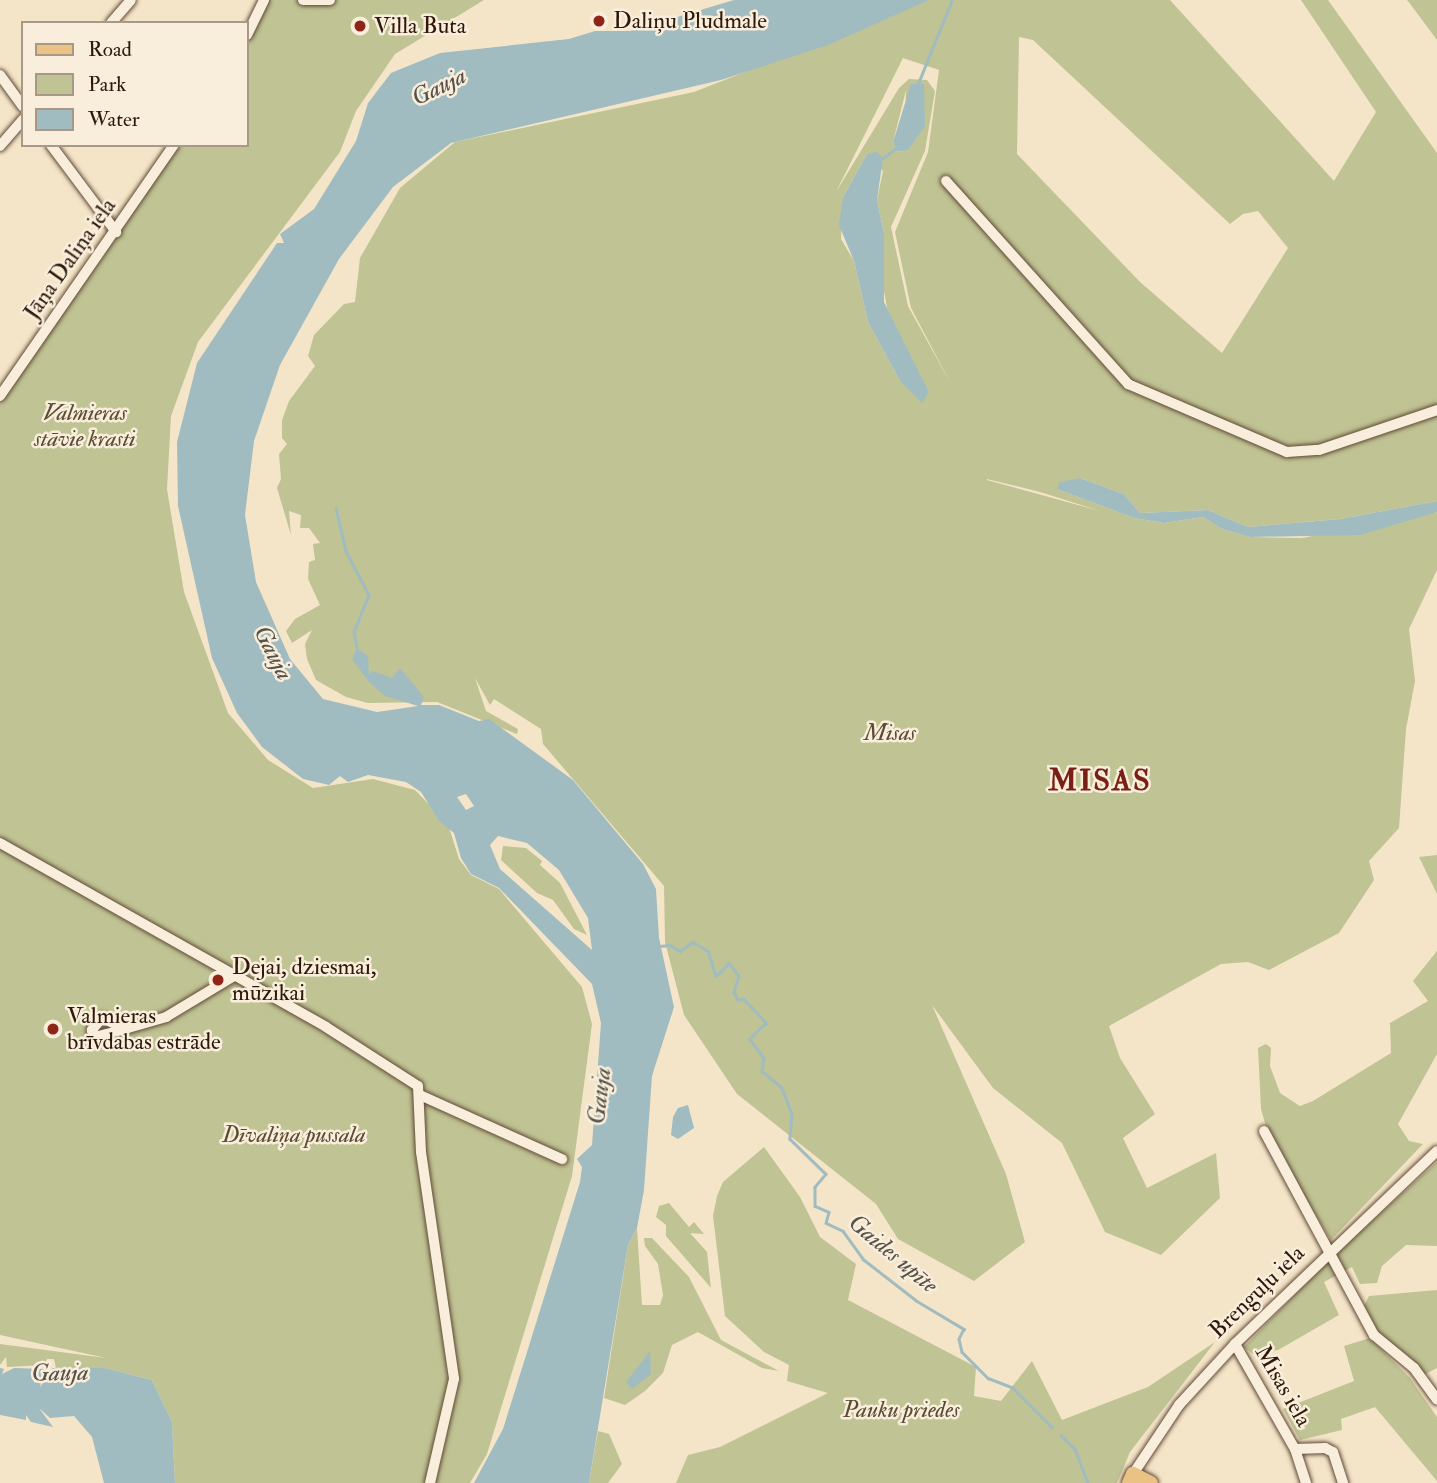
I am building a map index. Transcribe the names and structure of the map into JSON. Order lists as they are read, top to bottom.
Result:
{
  "streets": {
    "street": ["Jāņa Daliņa iela", "Brenguļu iela", "Misas iela"]
  },
  "crossings": [
    ["Brenguļu iela", "Misas iela"]
  ],
  "districts": ["MISAS"],
  "water": ["Gauja", "Gaides upīte"],
  "parks": [
    "Valmieras stāvie krasti",
    "Misas",
    "Dīvaliņa pussala",
    "Pauku priedes"
  ],
  "places": [
    "Daliņu Pludmale",
    "Villa Buta",
    "Dejai, dziesmai, mūzikai",
    "Valmieras brīvdabas estrāde"
  ],
  "legend": ["Road", "Park", "Water"]
}
